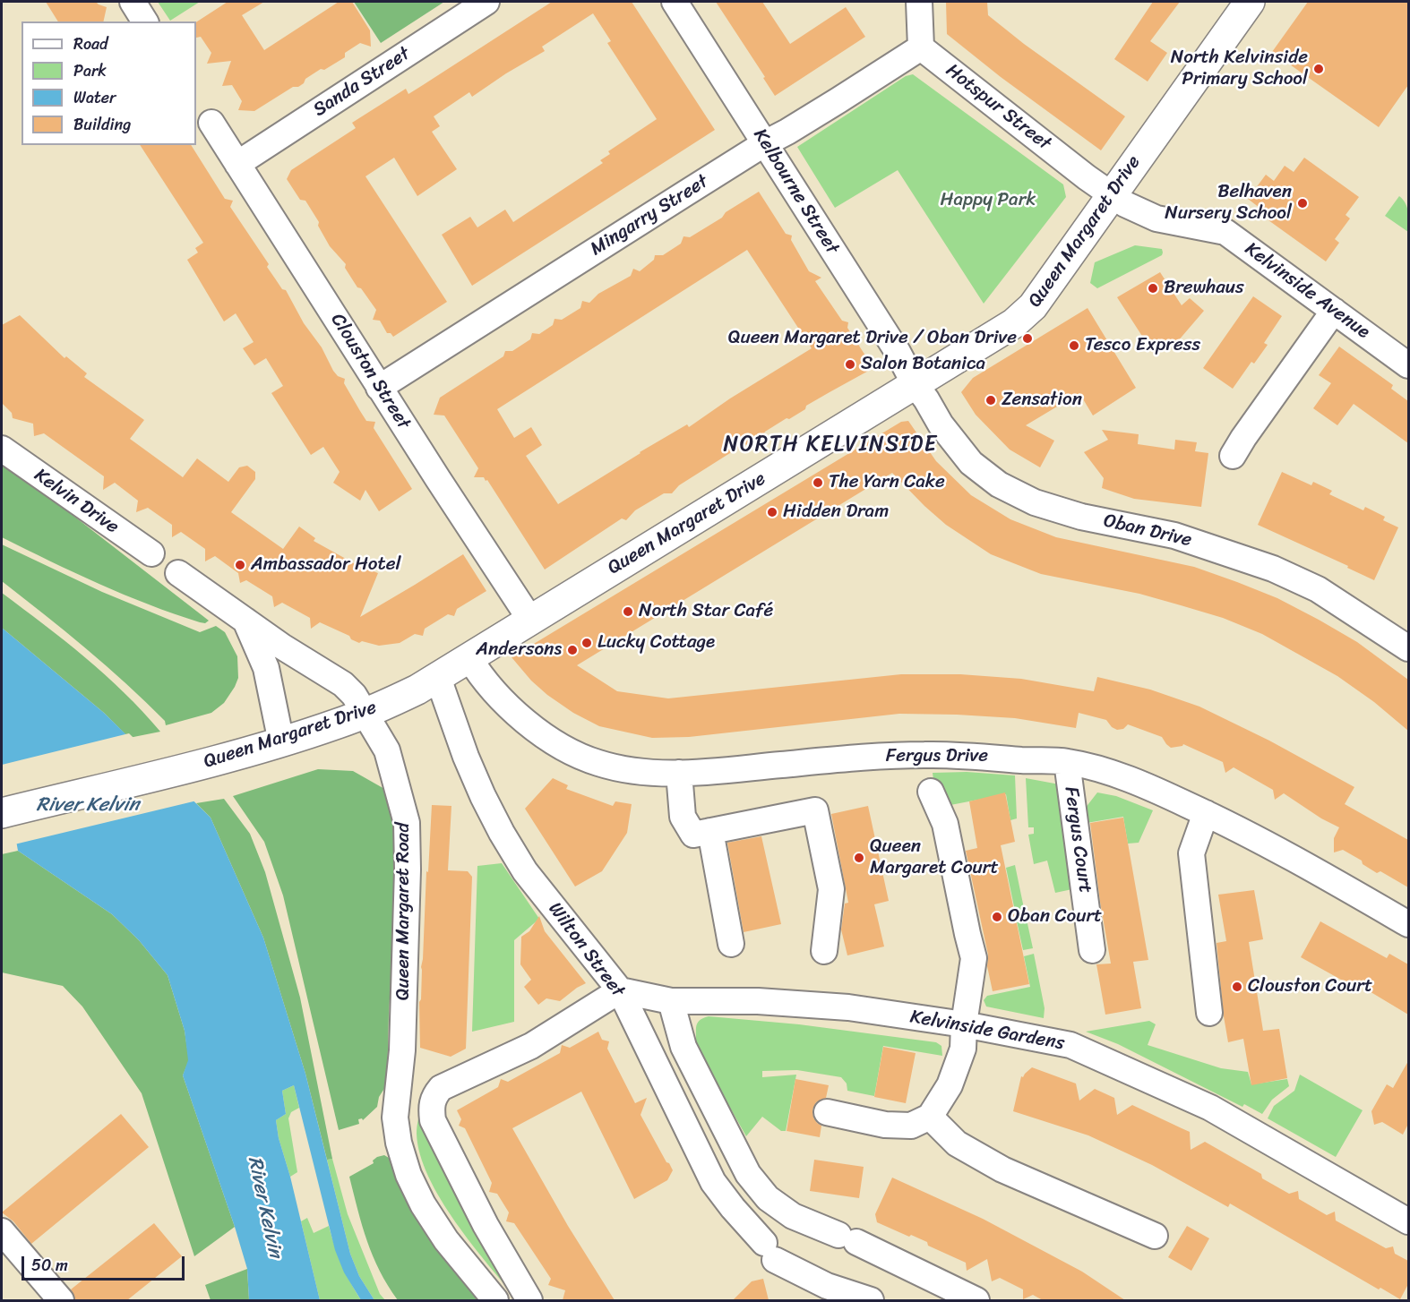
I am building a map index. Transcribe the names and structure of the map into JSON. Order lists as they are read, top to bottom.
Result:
{
  "streets": {
    "main road": ["Queen Margaret Drive"],
    "street": [
      "Sanda Street",
      "Hotspur Street",
      "Kelbourne Street",
      "Mingarry Street",
      "Kelvinside Avenue",
      "Clouston Street",
      "Kelvin Drive",
      "Oban Drive",
      "Fergus Drive",
      "Fergus Court",
      "Queen Margaret Road",
      "Wilton Street",
      "Kelvinside Gardens"
    ]
  },
  "crossings": [
    ["Sanda Street", "Clouston Street"],
    ["Hotspur Street", "Mingarry Street"],
    ["Hotspur Street", "Queen Margaret Drive"],
    ["Hotspur Street", "Kelvinside Avenue"],
    ["Kelbourne Street", "Mingarry Street"],
    ["Kelbourne Street", "Queen Margaret Drive"],
    ["Kelbourne Street", "Oban Drive"],
    ["Mingarry Street", "Clouston Street"],
    ["Queen Margaret Drive", "Kelvinside Avenue"],
    ["Queen Margaret Drive", "Clouston Street"],
    ["Queen Margaret Drive", "Oban Drive"],
    ["Queen Margaret Drive", "Fergus Drive"],
    ["Queen Margaret Drive", "Queen Margaret Road"],
    ["Queen Margaret Drive", "Wilton Street"],
    ["Fergus Drive", "Fergus Court"],
    ["Wilton Street", "Kelvinside Gardens"]
  ],
  "districts": ["NORTH KELVINSIDE"],
  "water": ["River Kelvin"],
  "parks": ["Happy Park"],
  "places": [
    "North Kelvinside Primary School",
    "Belhaven Nursery School",
    "Brewhaus",
    "Queen Margaret Drive / Oban Drive",
    "Tesco Express",
    "Salon Botanica",
    "Zensation",
    "The Yarn Cake",
    "Hidden Dram",
    "Ambassador Hotel",
    "North Star Café",
    "Lucky Cottage",
    "Andersons",
    "Queen Margaret Court",
    "Oban Court",
    "Clouston Court"
  ],
  "legend": [
    "Road",
    "Park",
    "Water",
    "Building"
  ],
  "scale_bar": "50 m"
}
